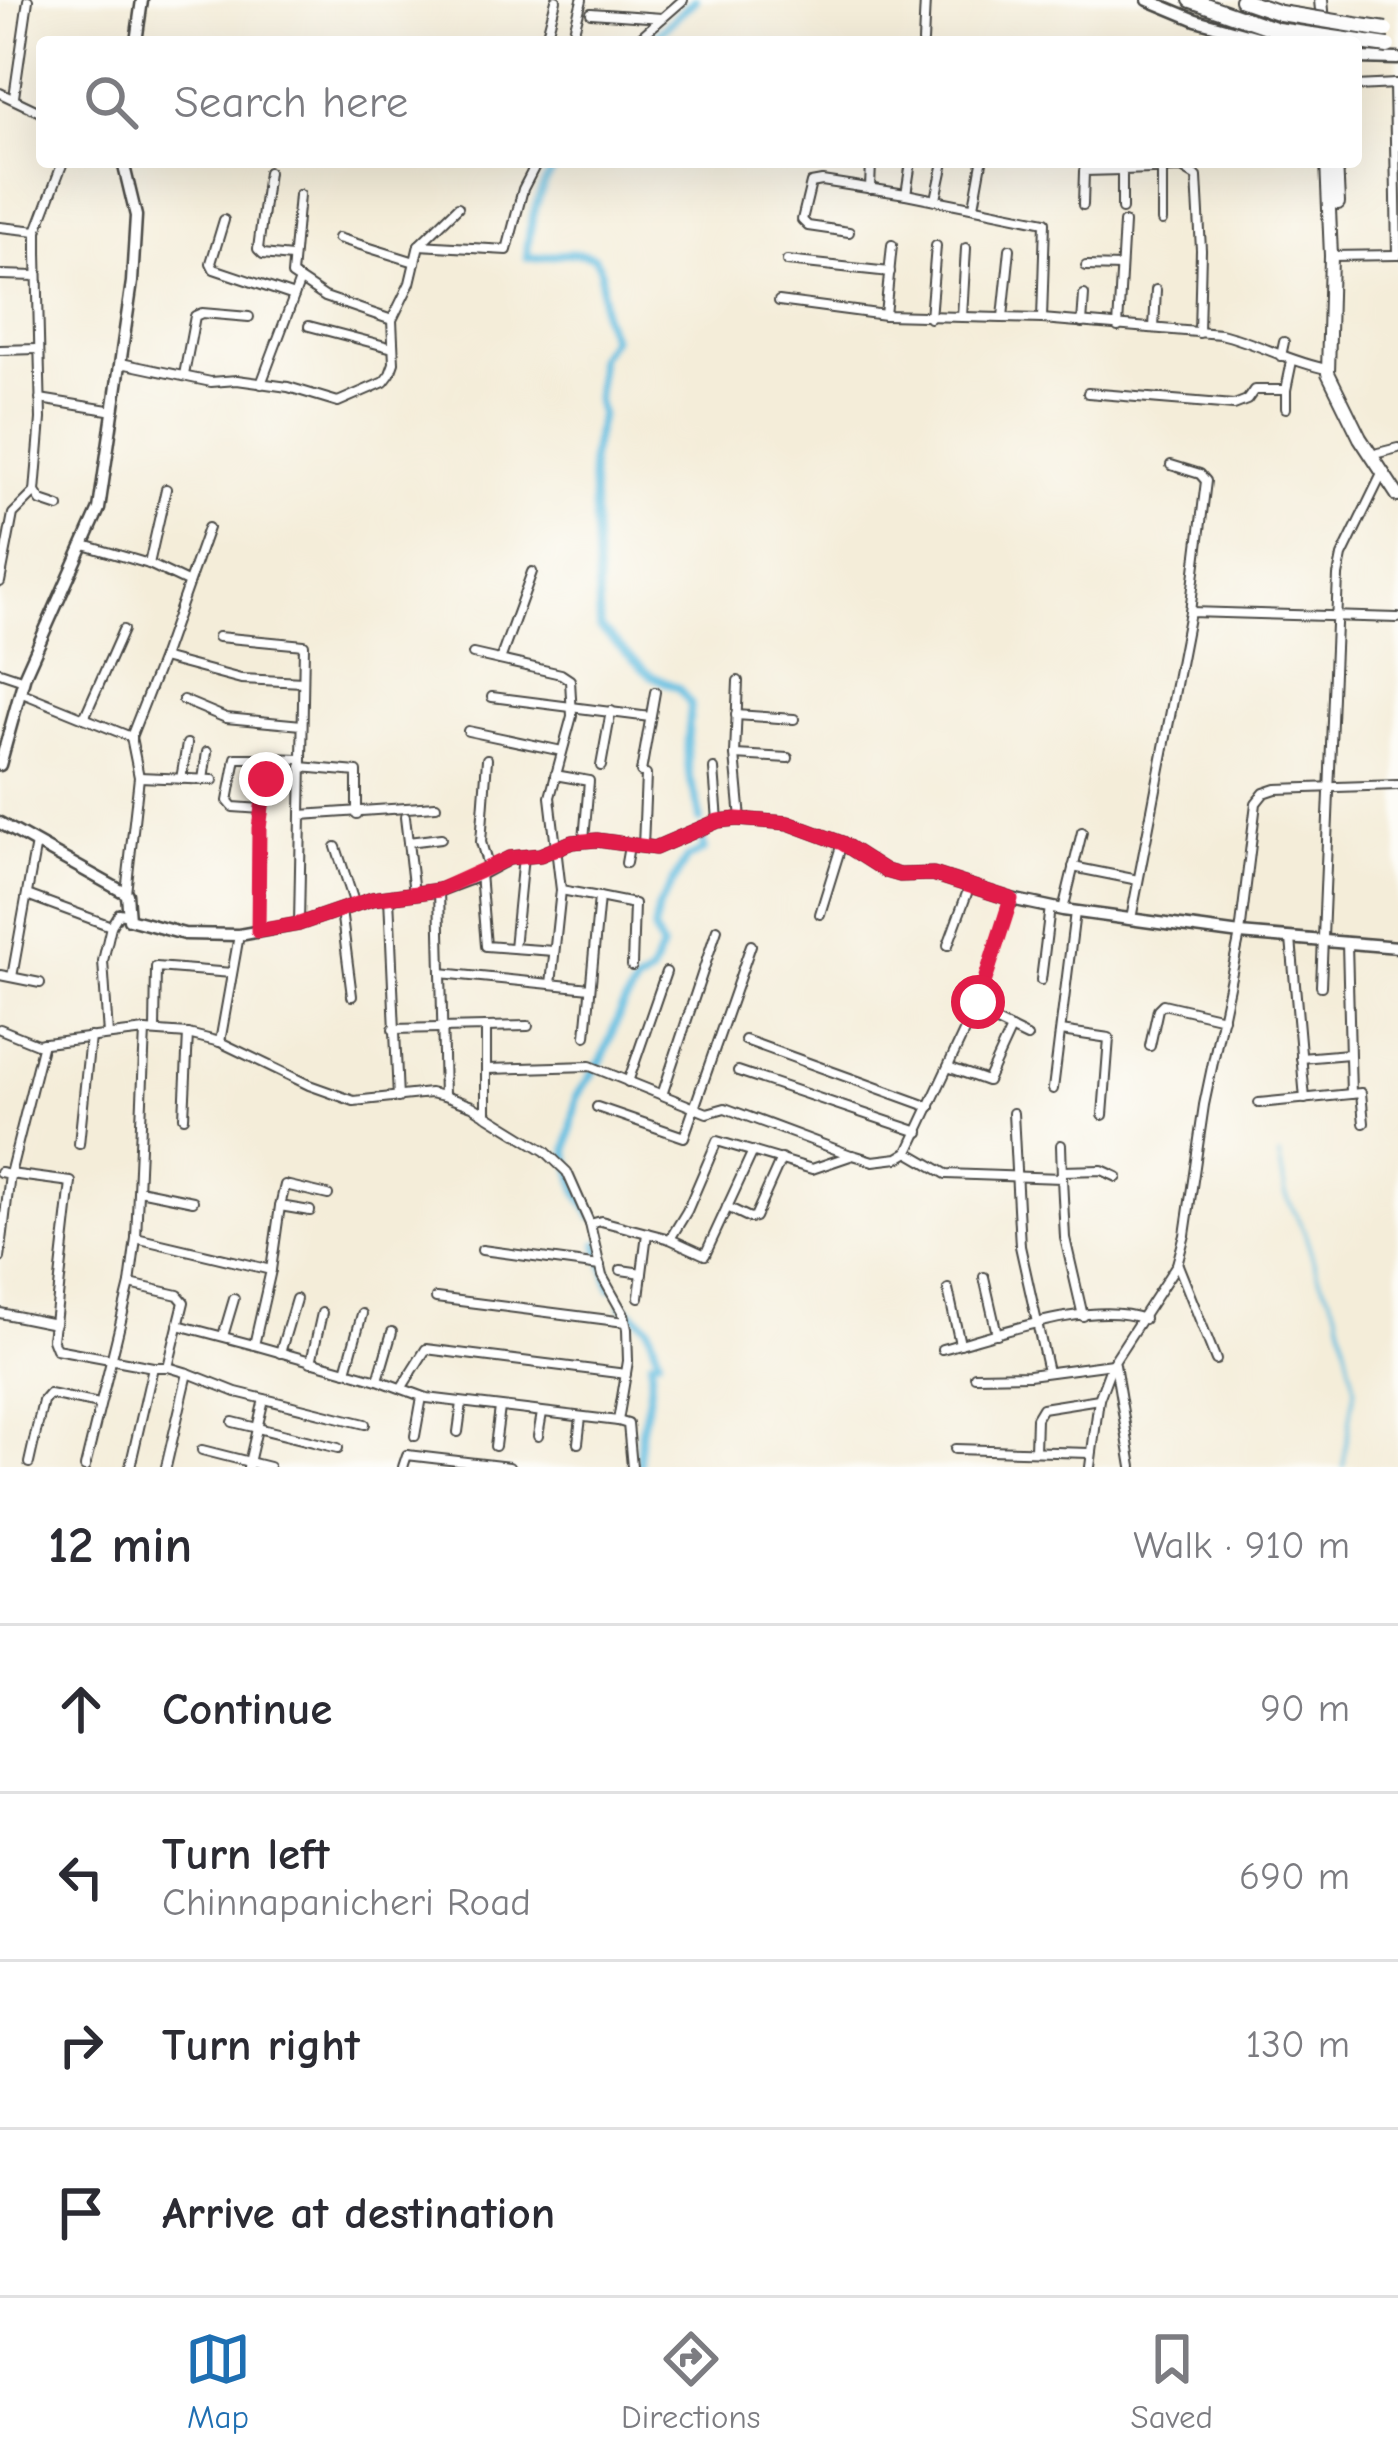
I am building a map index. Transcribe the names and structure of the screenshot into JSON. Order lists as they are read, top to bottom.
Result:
{
  "page": {
    "search": "Search here",
    "heading": ["12 min", "Walk · 910 m"],
    "list": [
      ["Continue", "90 m"],
      ["Turn left", "Chinnapanicheri Road", "690 m"],
      ["Turn right", "130 m"],
      "Arrive at destination"
    ],
    "nav": ["Map", "Directions", "Saved"]
  }
}
